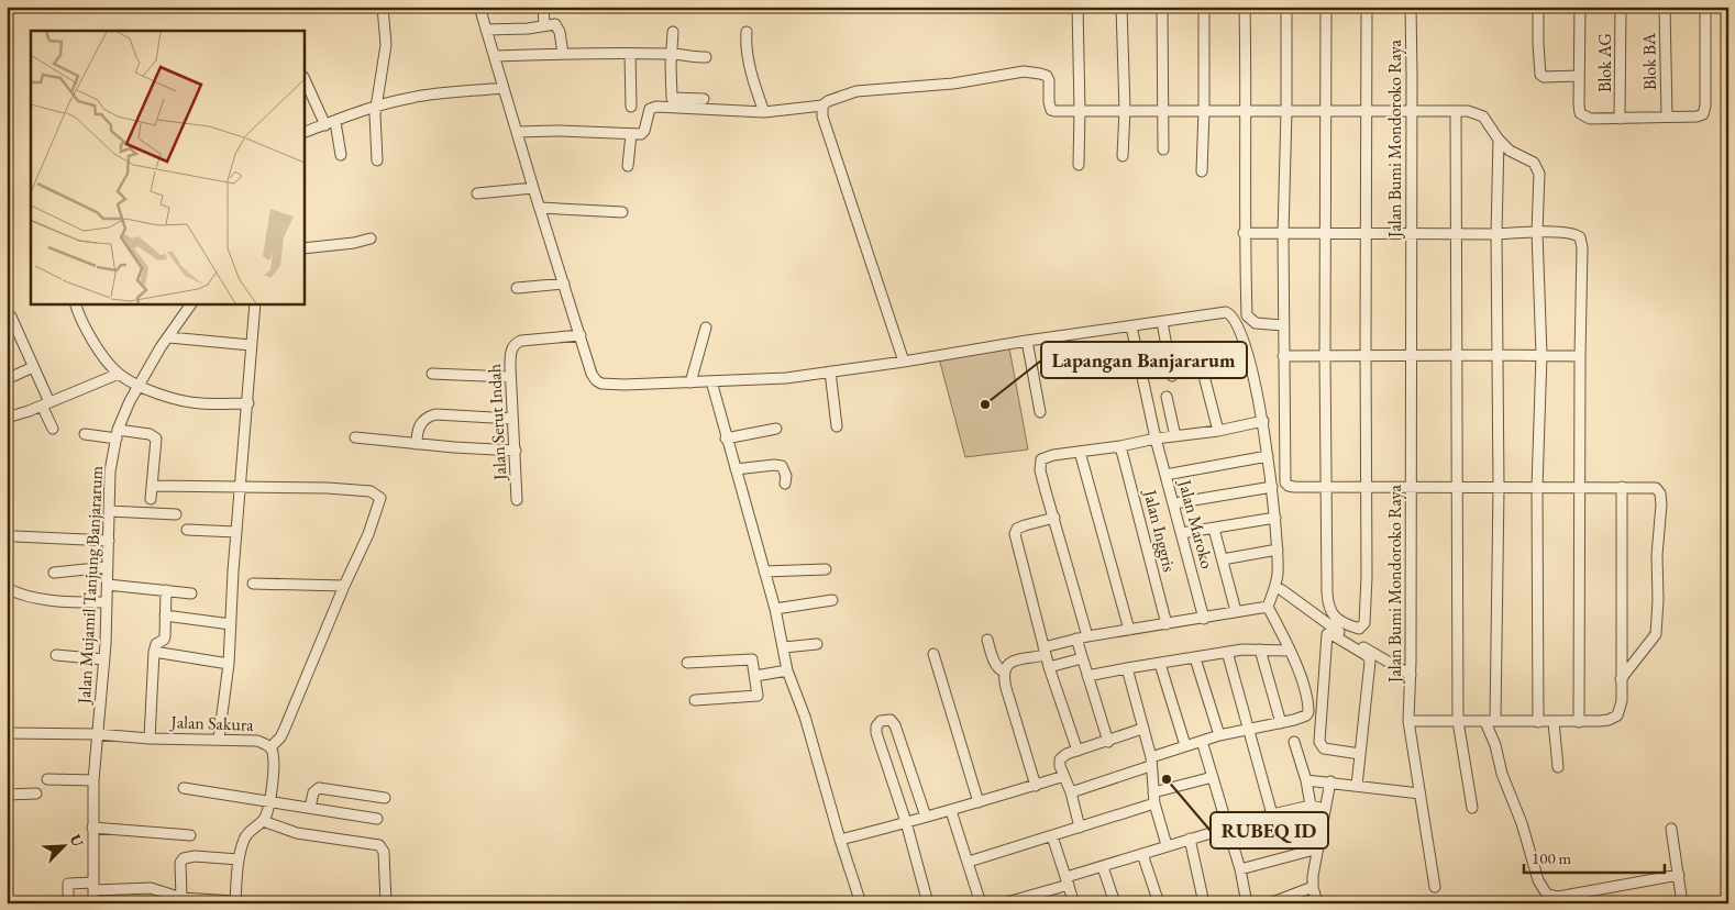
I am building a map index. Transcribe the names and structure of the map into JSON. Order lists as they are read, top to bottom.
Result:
{
  "streets": {
    "street": [
      "Blok BA",
      "Blok AG",
      "Jalan Bumi Mondoroko Raya",
      "Jalan Serut Indah",
      "Jalan Maroko",
      "Jalan Inggris",
      "Jalan Mujamil Tanjung Banjararum",
      "Jalan Sakura"
    ]
  },
  "crossings": [
    ["Jalan Mujamil Tanjung Banjararum", "Jalan Sakura"]
  ],
  "places": ["Lapangan Banjararum", "RUBEQ ID"],
  "scale_bar": "100 m",
  "north": "top right"
}
